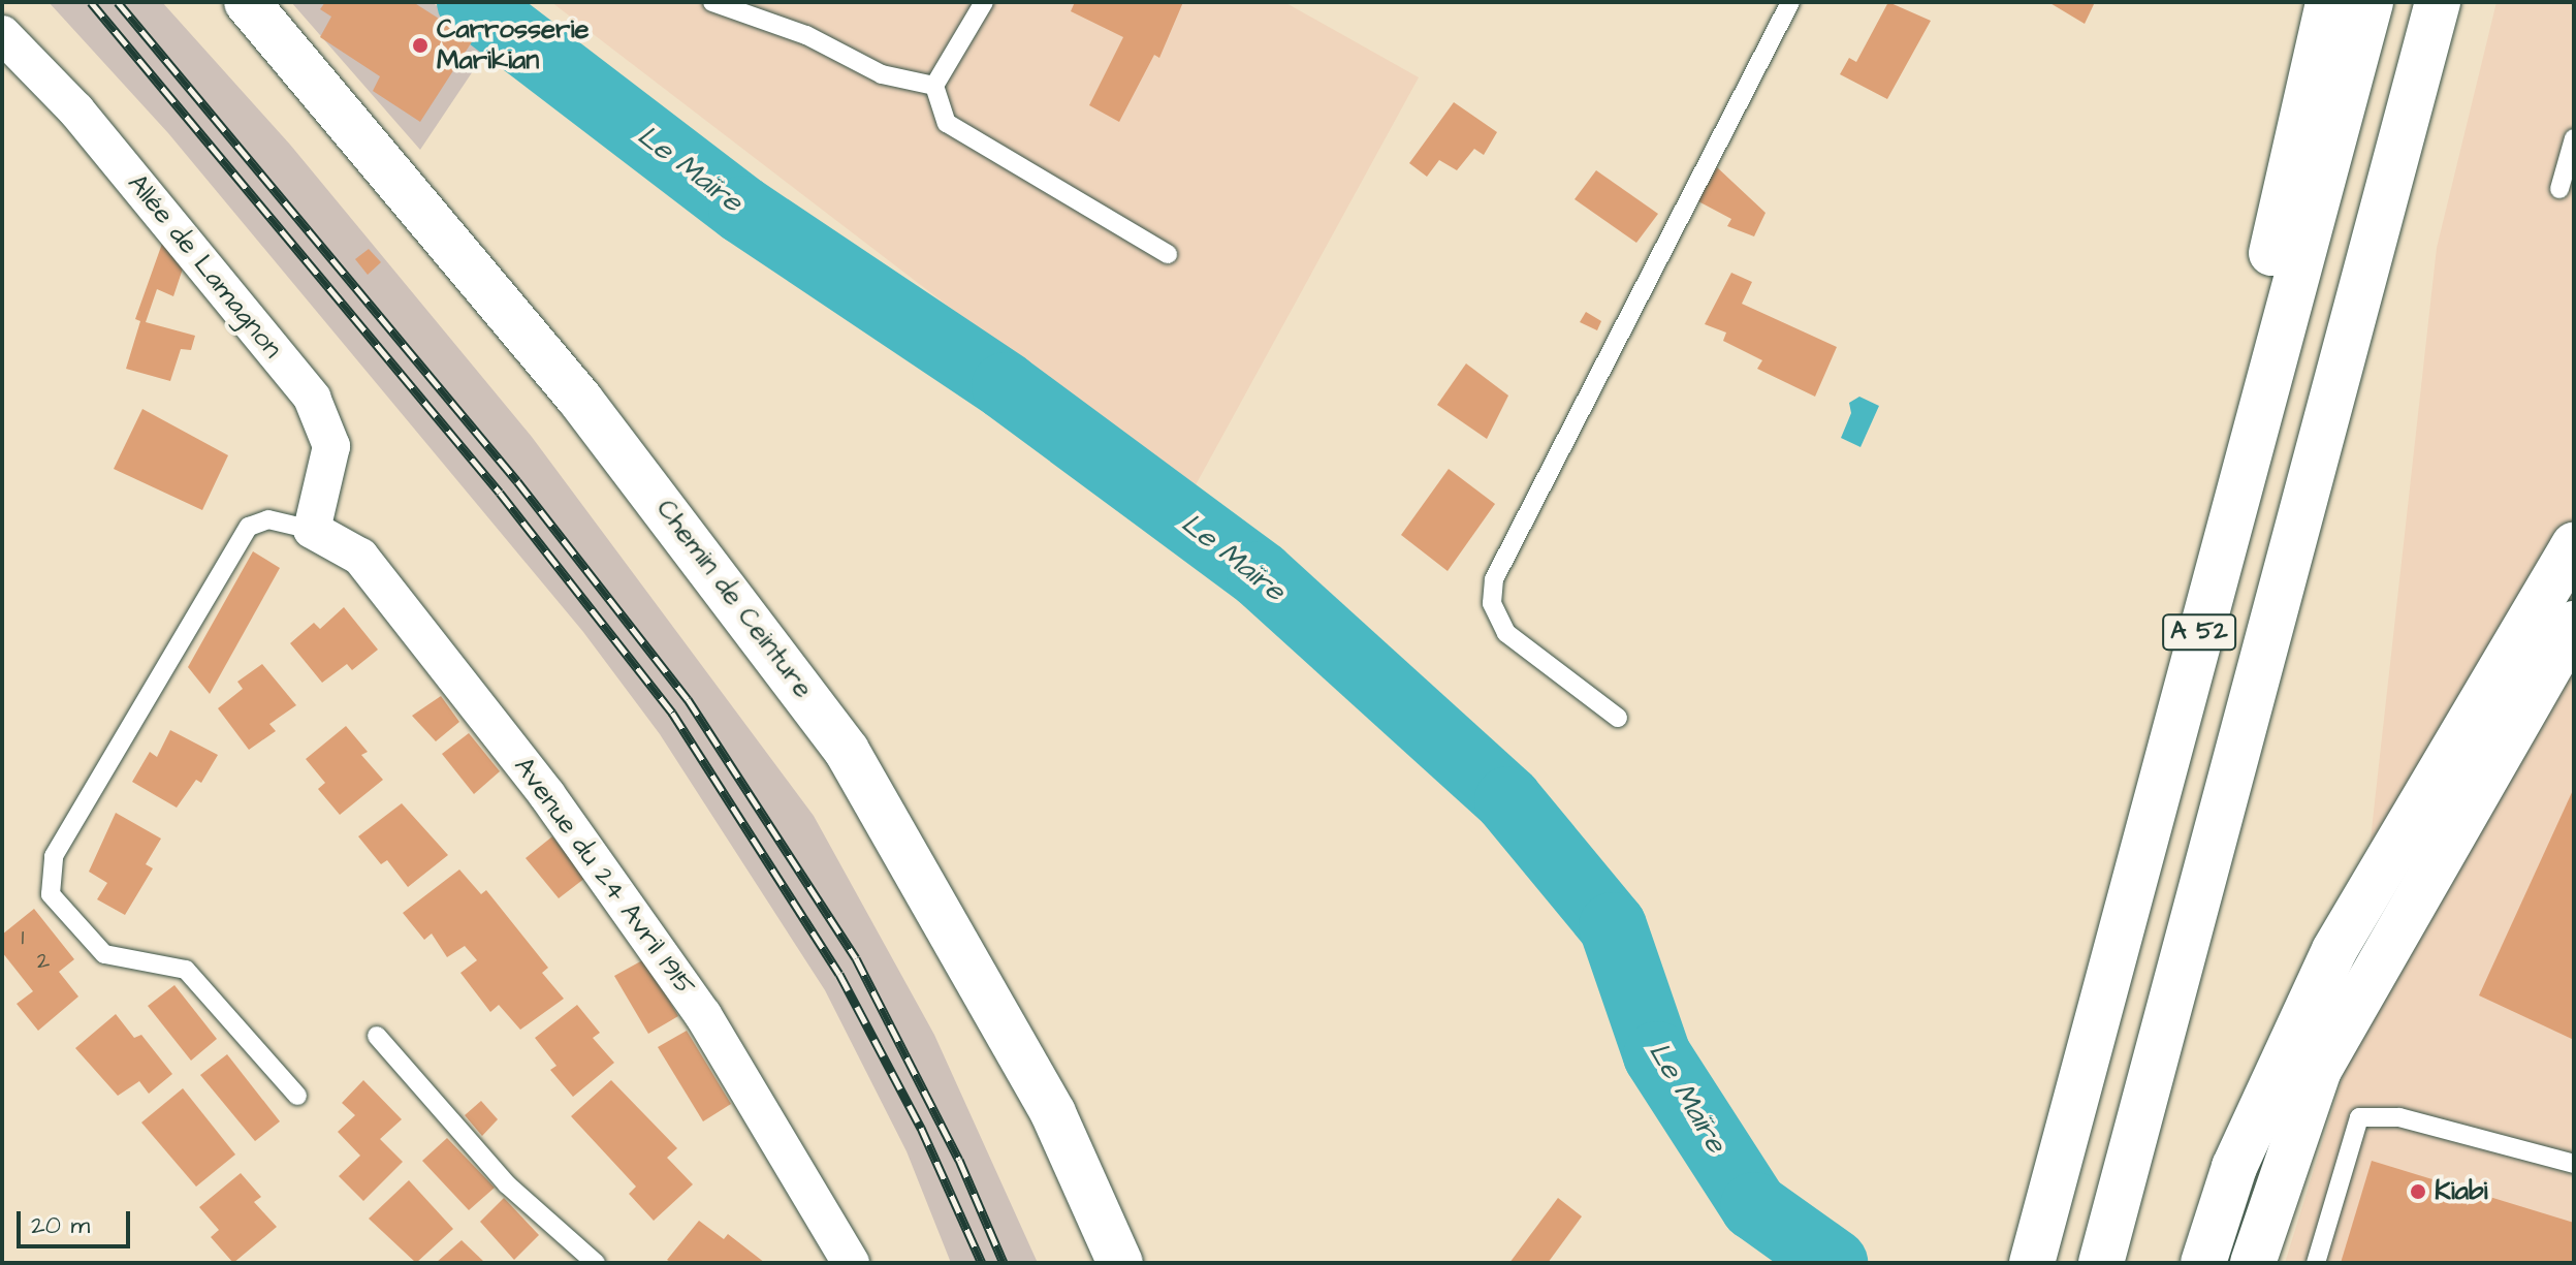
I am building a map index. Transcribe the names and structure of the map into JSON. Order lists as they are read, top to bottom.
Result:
{
  "streets": {
    "main road": ["Chemin de Ceinture", "A 52"],
    "street": ["Allée de Lamagnon", "Avenue du 24 Avril 1915"]
  },
  "crossings": [
    ["Allée de Lamagnon", "Avenue du 24 Avril 1915"]
  ],
  "water": ["Le Maïre"],
  "places": ["Carrosserie Marikian", "Kiabi"],
  "house_numbers": ["1", "2"],
  "scale_bar": "20 m"
}
